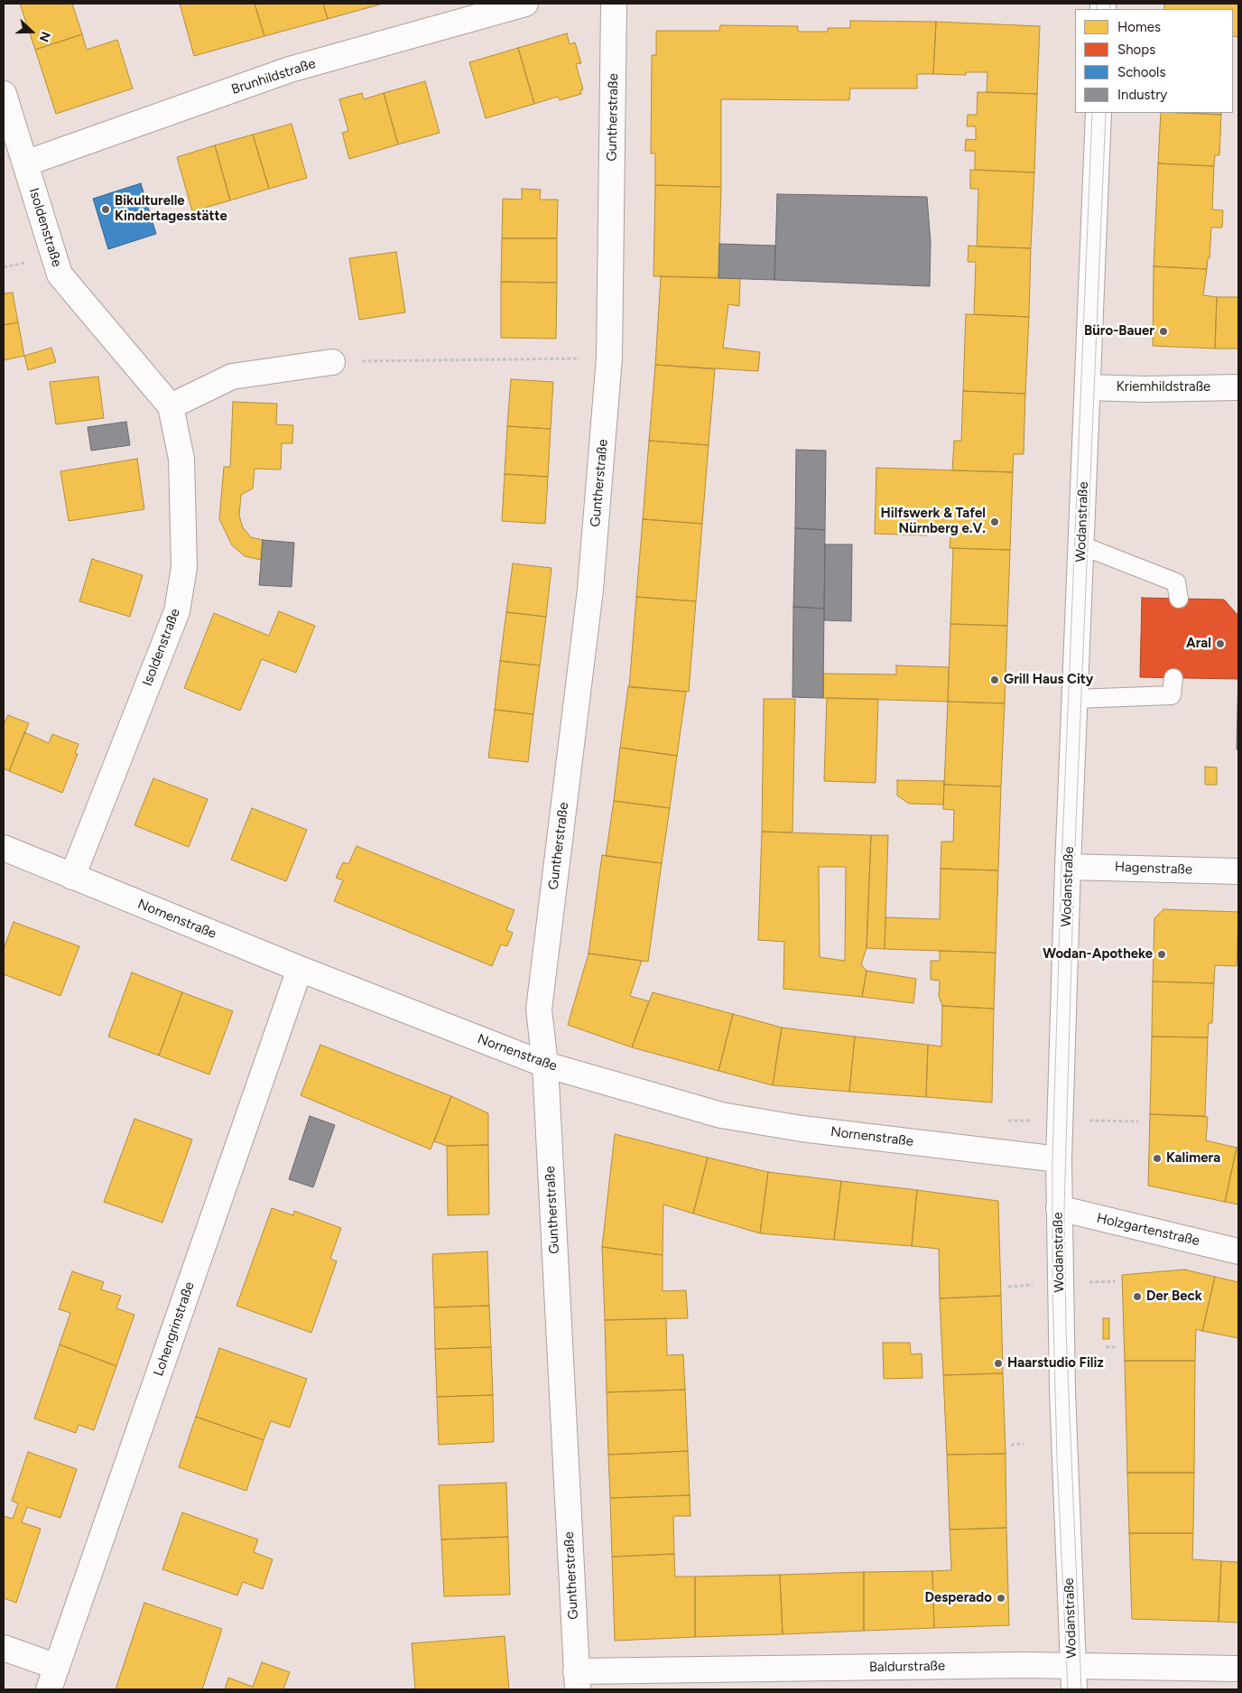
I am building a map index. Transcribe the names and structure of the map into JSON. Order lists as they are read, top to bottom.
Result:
{
  "streets": {
    "street": [
      "Brunhildstraße",
      "Guntherstraße",
      "Isoldenstraße",
      "Kriemhildstraße",
      "Wodanstraße",
      "Hagenstraße",
      "Nornenstraße",
      "Holzgartenstraße",
      "Lohengrinstraße",
      "Baldurstraße"
    ]
  },
  "crossings": [
    ["Brunhildstraße", "Isoldenstraße"],
    ["Guntherstraße", "Nornenstraße"],
    ["Guntherstraße", "Baldurstraße"],
    ["Isoldenstraße", "Nornenstraße"],
    ["Kriemhildstraße", "Wodanstraße"],
    ["Wodanstraße", "Hagenstraße"],
    ["Wodanstraße", "Nornenstraße"],
    ["Wodanstraße", "Holzgartenstraße"],
    ["Wodanstraße", "Baldurstraße"],
    ["Nornenstraße", "Lohengrinstraße"]
  ],
  "places": [
    "Bikulturelle Kindertagesstätte",
    "Büro-Bauer",
    "Hilfswerk & Tafel Nürnberg e.V.",
    "Aral",
    "Grill Haus City",
    "Wodan-Apotheke",
    "Kalimera",
    "Der Beck",
    "Haarstudio Filiz",
    "Desperado"
  ],
  "legend": [
    "Homes",
    "Shops",
    "Schools",
    "Industry"
  ],
  "north": "right"
}
